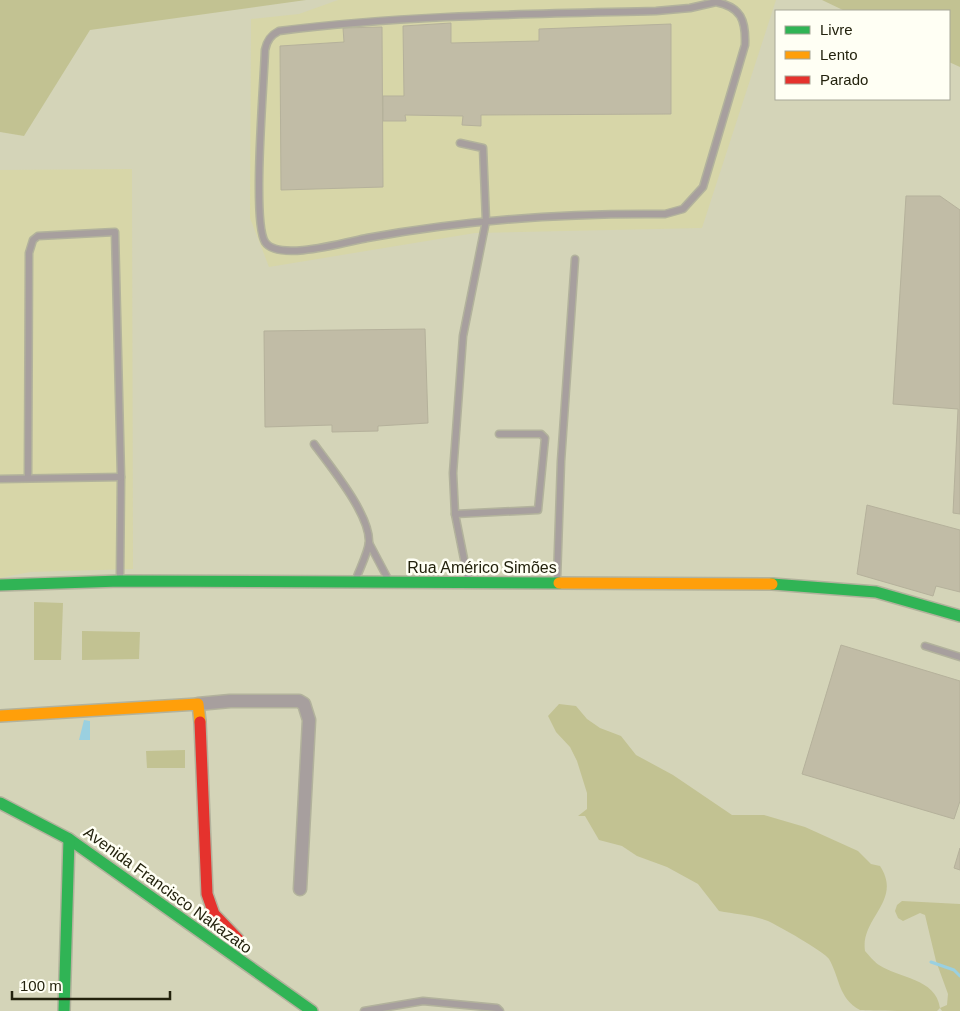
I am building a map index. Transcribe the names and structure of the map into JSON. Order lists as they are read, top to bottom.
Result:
{
  "streets": {
    "main road": ["Rua Américo Simões", "Avenida Francisco Nakazato"]
  },
  "legend": ["Livre", "Lento", "Parado"],
  "scale_bar": "100 m"
}
